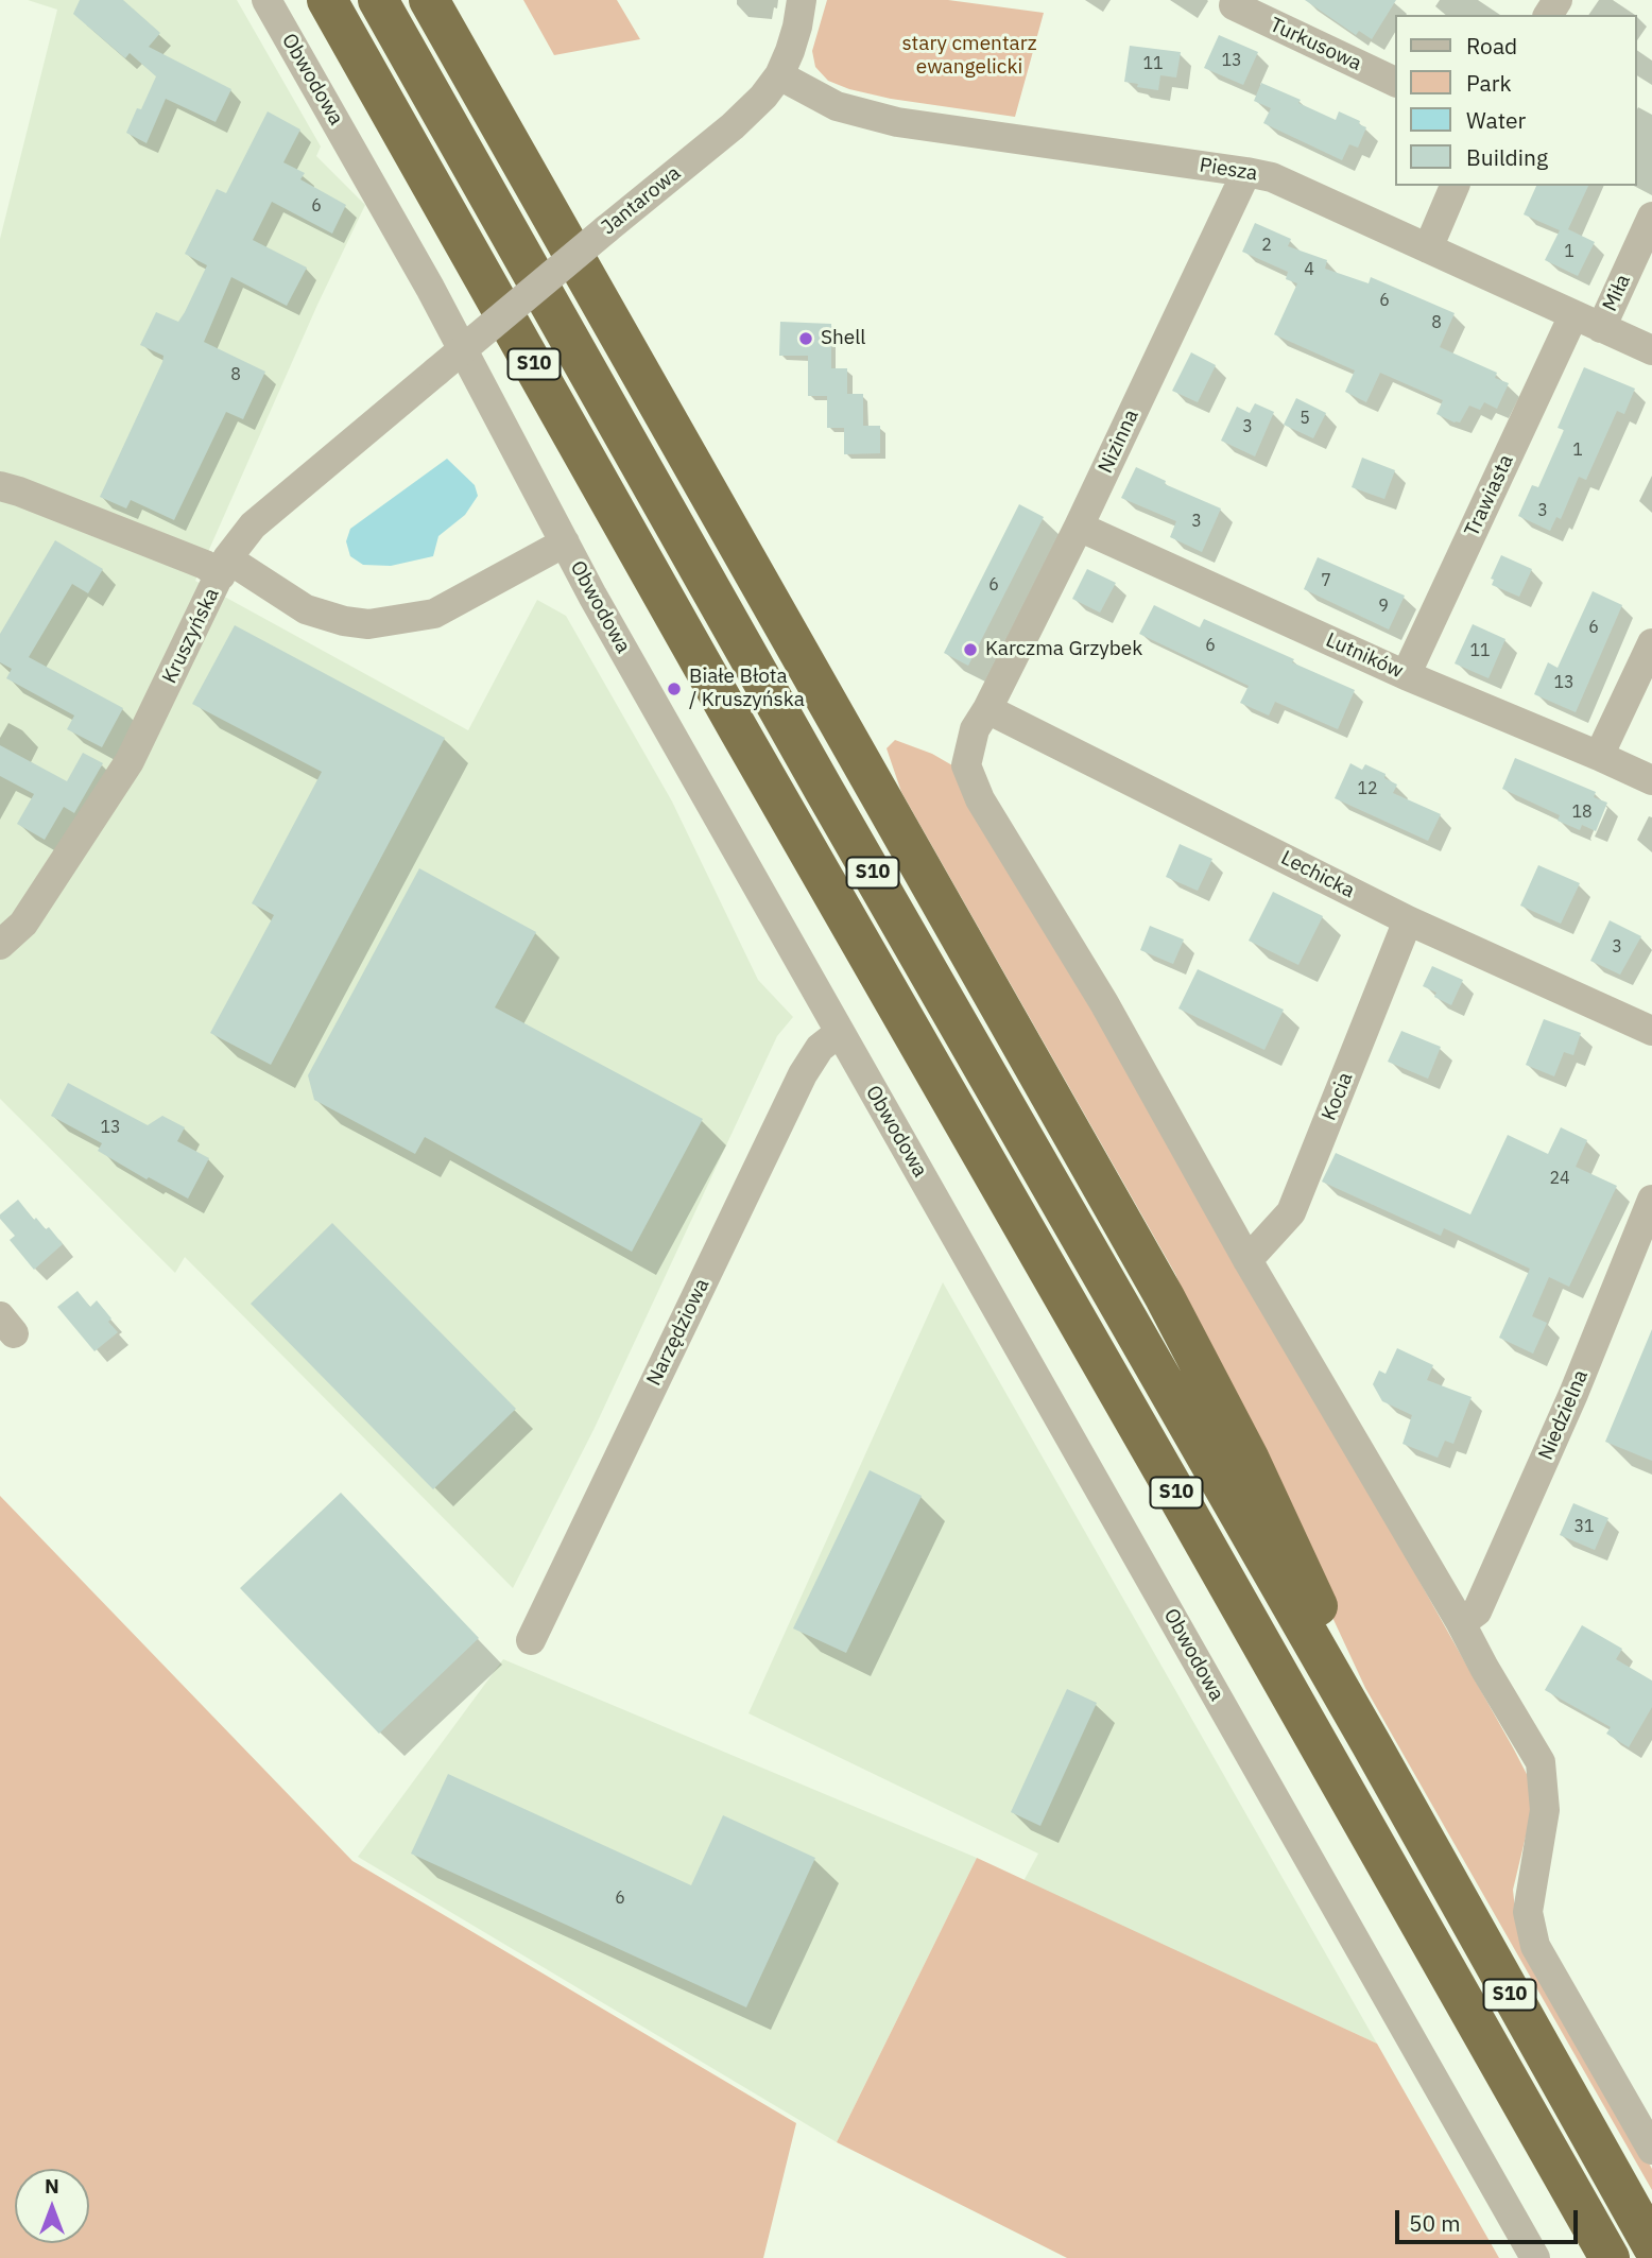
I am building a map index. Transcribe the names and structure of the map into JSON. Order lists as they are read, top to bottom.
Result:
{
  "streets": {
    "highway": ["S10"],
    "street": [
      "Turkusowa",
      "Obwodowa",
      "Piesza",
      "Jantarowa",
      "Miła",
      "Nizinna",
      "Trawiasta",
      "Kruszyńska",
      "Lutników",
      "Lechicka",
      "Kocia",
      "Narzędziowa",
      "Niedzielna"
    ]
  },
  "crossings": [
    ["Obwodowa", "Narzędziowa"],
    ["Piesza", "Jantarowa"],
    ["Piesza", "Miła"],
    ["Piesza", "Nizinna"],
    ["Piesza", "Trawiasta"],
    ["Jantarowa", "Kruszyńska"],
    ["Nizinna", "Lutników"],
    ["Nizinna", "Lechicka"],
    ["Nizinna", "Kocia"],
    ["Nizinna", "Niedzielna"],
    ["Trawiasta", "Lutników"],
    ["Lechicka", "Kocia"]
  ],
  "parks": ["stary cmentarz ewangelicki"],
  "places": ["Shell", "Karczma Grzybek", "Białe Błota / Kruszyńska"],
  "house_numbers": [
    "13",
    "11",
    "6",
    "2",
    "1",
    "4",
    "6",
    "8",
    "8",
    "5",
    "3",
    "1",
    "3",
    "3",
    "7",
    "6",
    "9",
    "6",
    "6",
    "11",
    "13",
    "12",
    "18",
    "3",
    "13",
    "24",
    "31",
    "6"
  ],
  "legend": [
    "Road",
    "Park",
    "Water",
    "Building"
  ],
  "scale_bar": "50 m",
  "north": "top"
}
